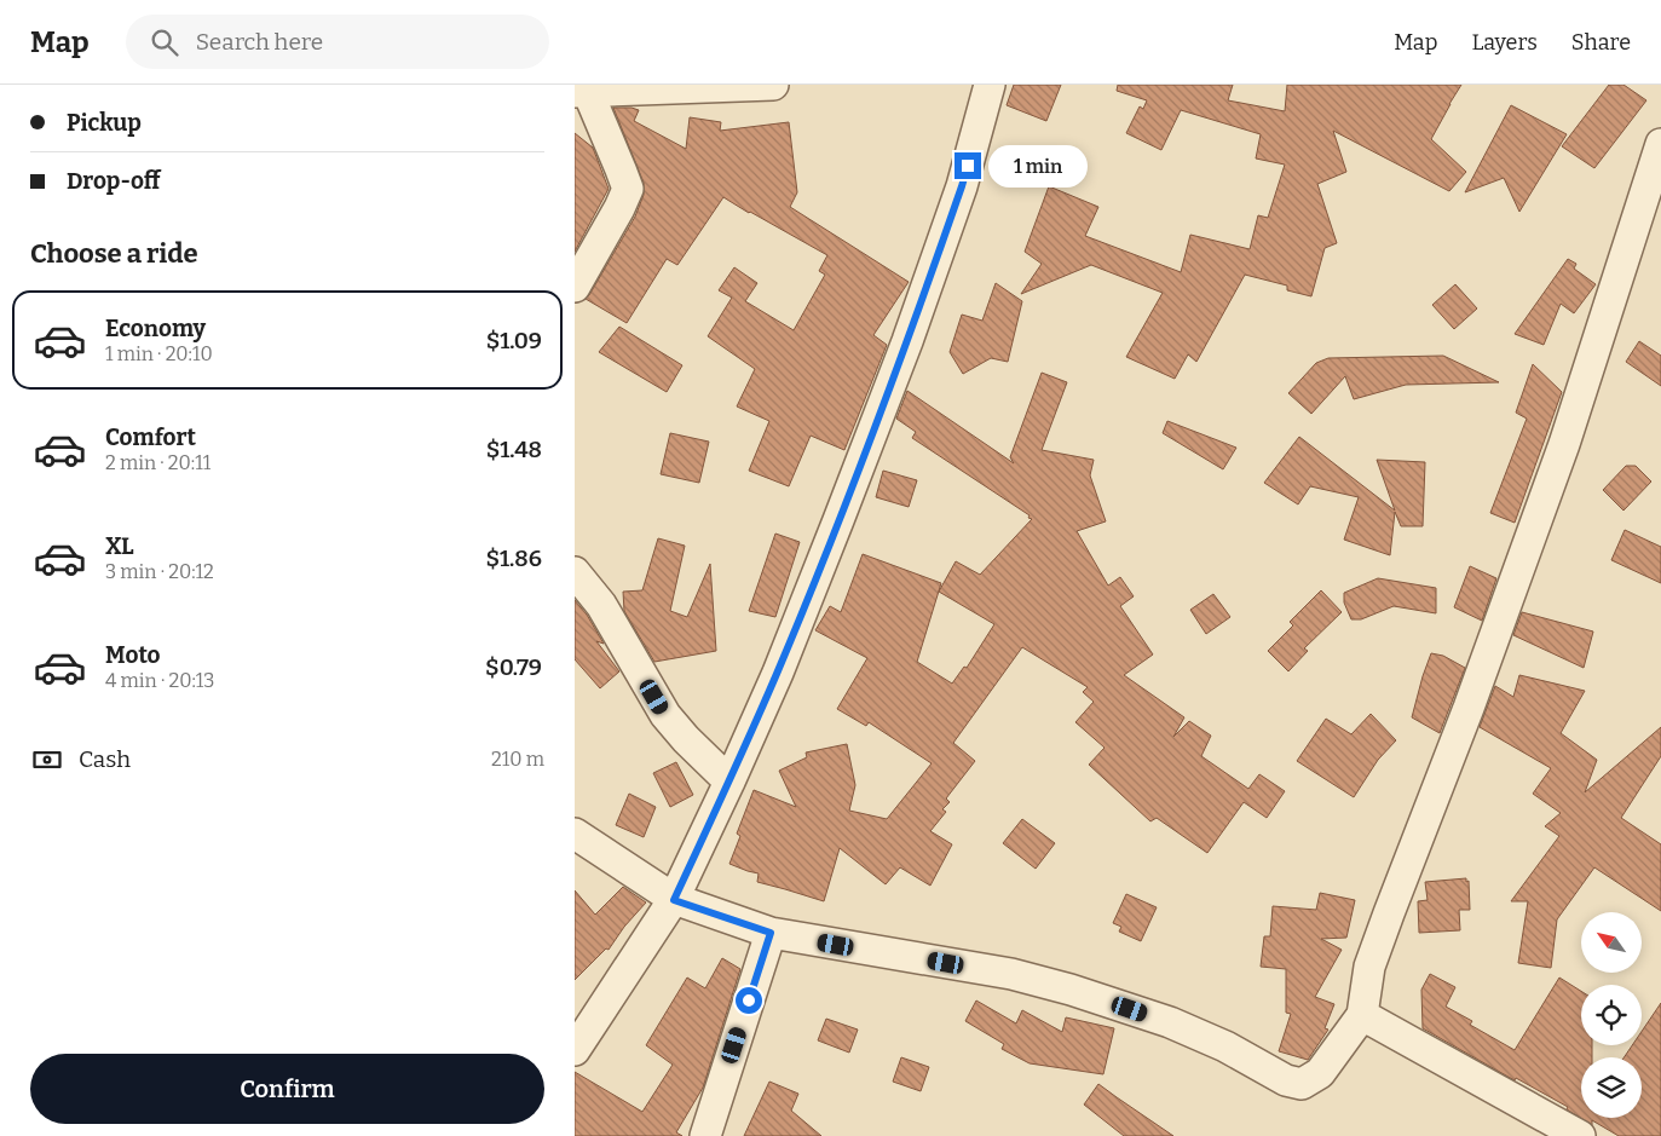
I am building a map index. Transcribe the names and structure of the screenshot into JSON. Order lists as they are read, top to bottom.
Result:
{
  "north": "top left",
  "page": {
    "header": "Map",
    "search": "Search here",
    "nav": ["Map", "Layers", "Share"],
    "banner": ["Pickup", "Drop-off"],
    "bubble": "1 min",
    "heading": "Choose a ride",
    "list": [
      {
        "name": "Economy",
        "note": "1 min · 20:10",
        "value": "$1.09"
      },
      {
        "name": "Comfort",
        "note": "2 min · 20:11",
        "value": "$1.48"
      },
      {
        "name": "XL",
        "note": "3 min · 20:12",
        "value": "$1.86"
      },
      {
        "name": "Moto",
        "note": "4 min · 20:13",
        "value": "$0.79"
      }
    ],
    "pay": ["Cash", "210 m"],
    "buttons": "Confirm"
  }
}
